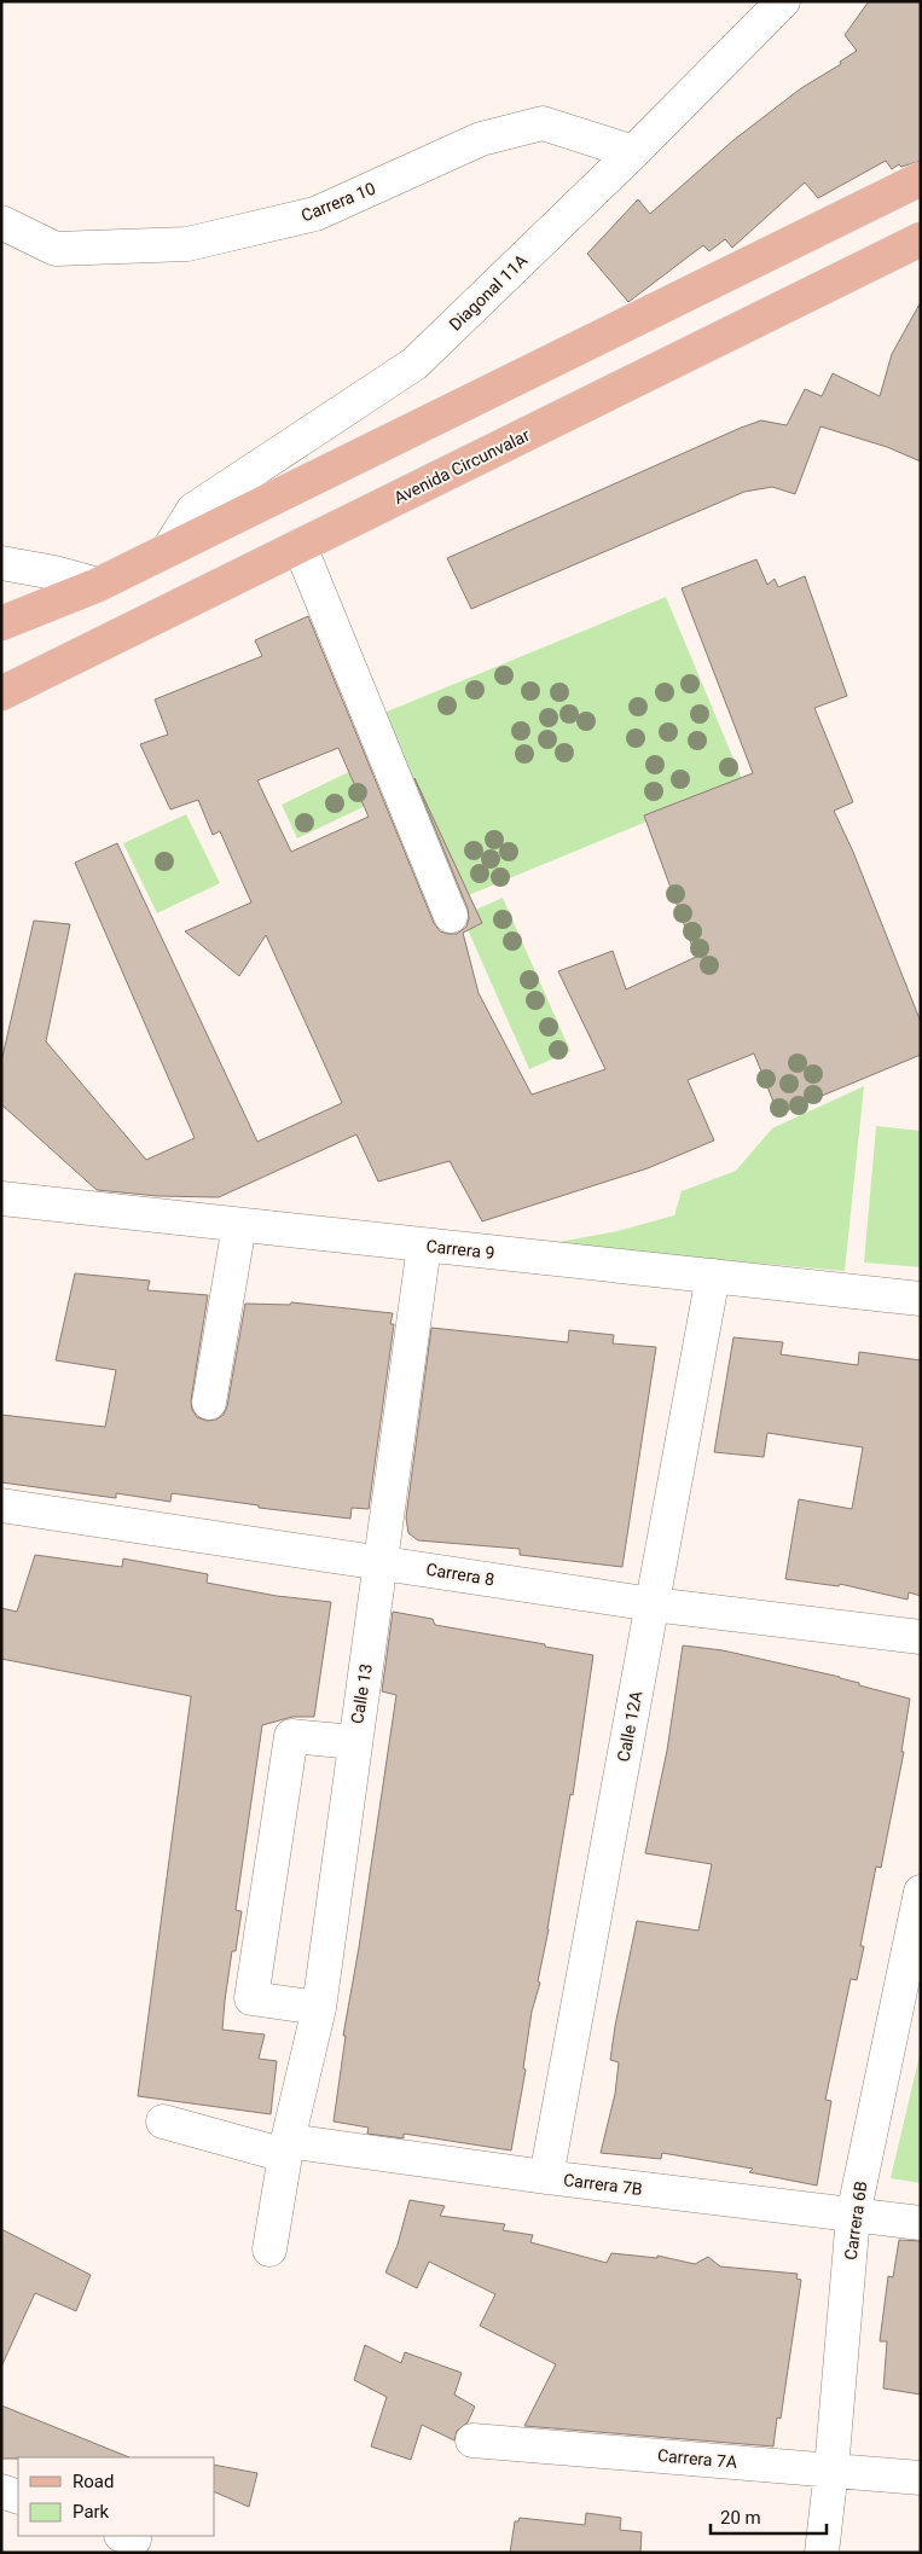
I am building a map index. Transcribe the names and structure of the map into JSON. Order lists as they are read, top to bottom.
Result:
{
  "streets": {
    "main road": ["Avenida Circunvalar"],
    "street": [
      "Carrera 10",
      "Diagonal 11A",
      "Carrera 9",
      "Carrera 8",
      "Calle 13",
      "Calle 12A",
      "Carrera 7B",
      "Carrera 6B",
      "Carrera 7A"
    ]
  },
  "crossings": [
    ["Carrera 10", "Diagonal 11A"],
    ["Carrera 9", "Calle 13"],
    ["Carrera 9", "Calle 12A"],
    ["Carrera 8", "Calle 13"],
    ["Carrera 8", "Calle 12A"],
    ["Calle 13", "Carrera 7B"],
    ["Calle 12A", "Carrera 7B"],
    ["Carrera 7B", "Carrera 6B"],
    ["Carrera 6B", "Carrera 7A"]
  ],
  "legend": ["Road", "Park"],
  "scale_bar": "20 m"
}
